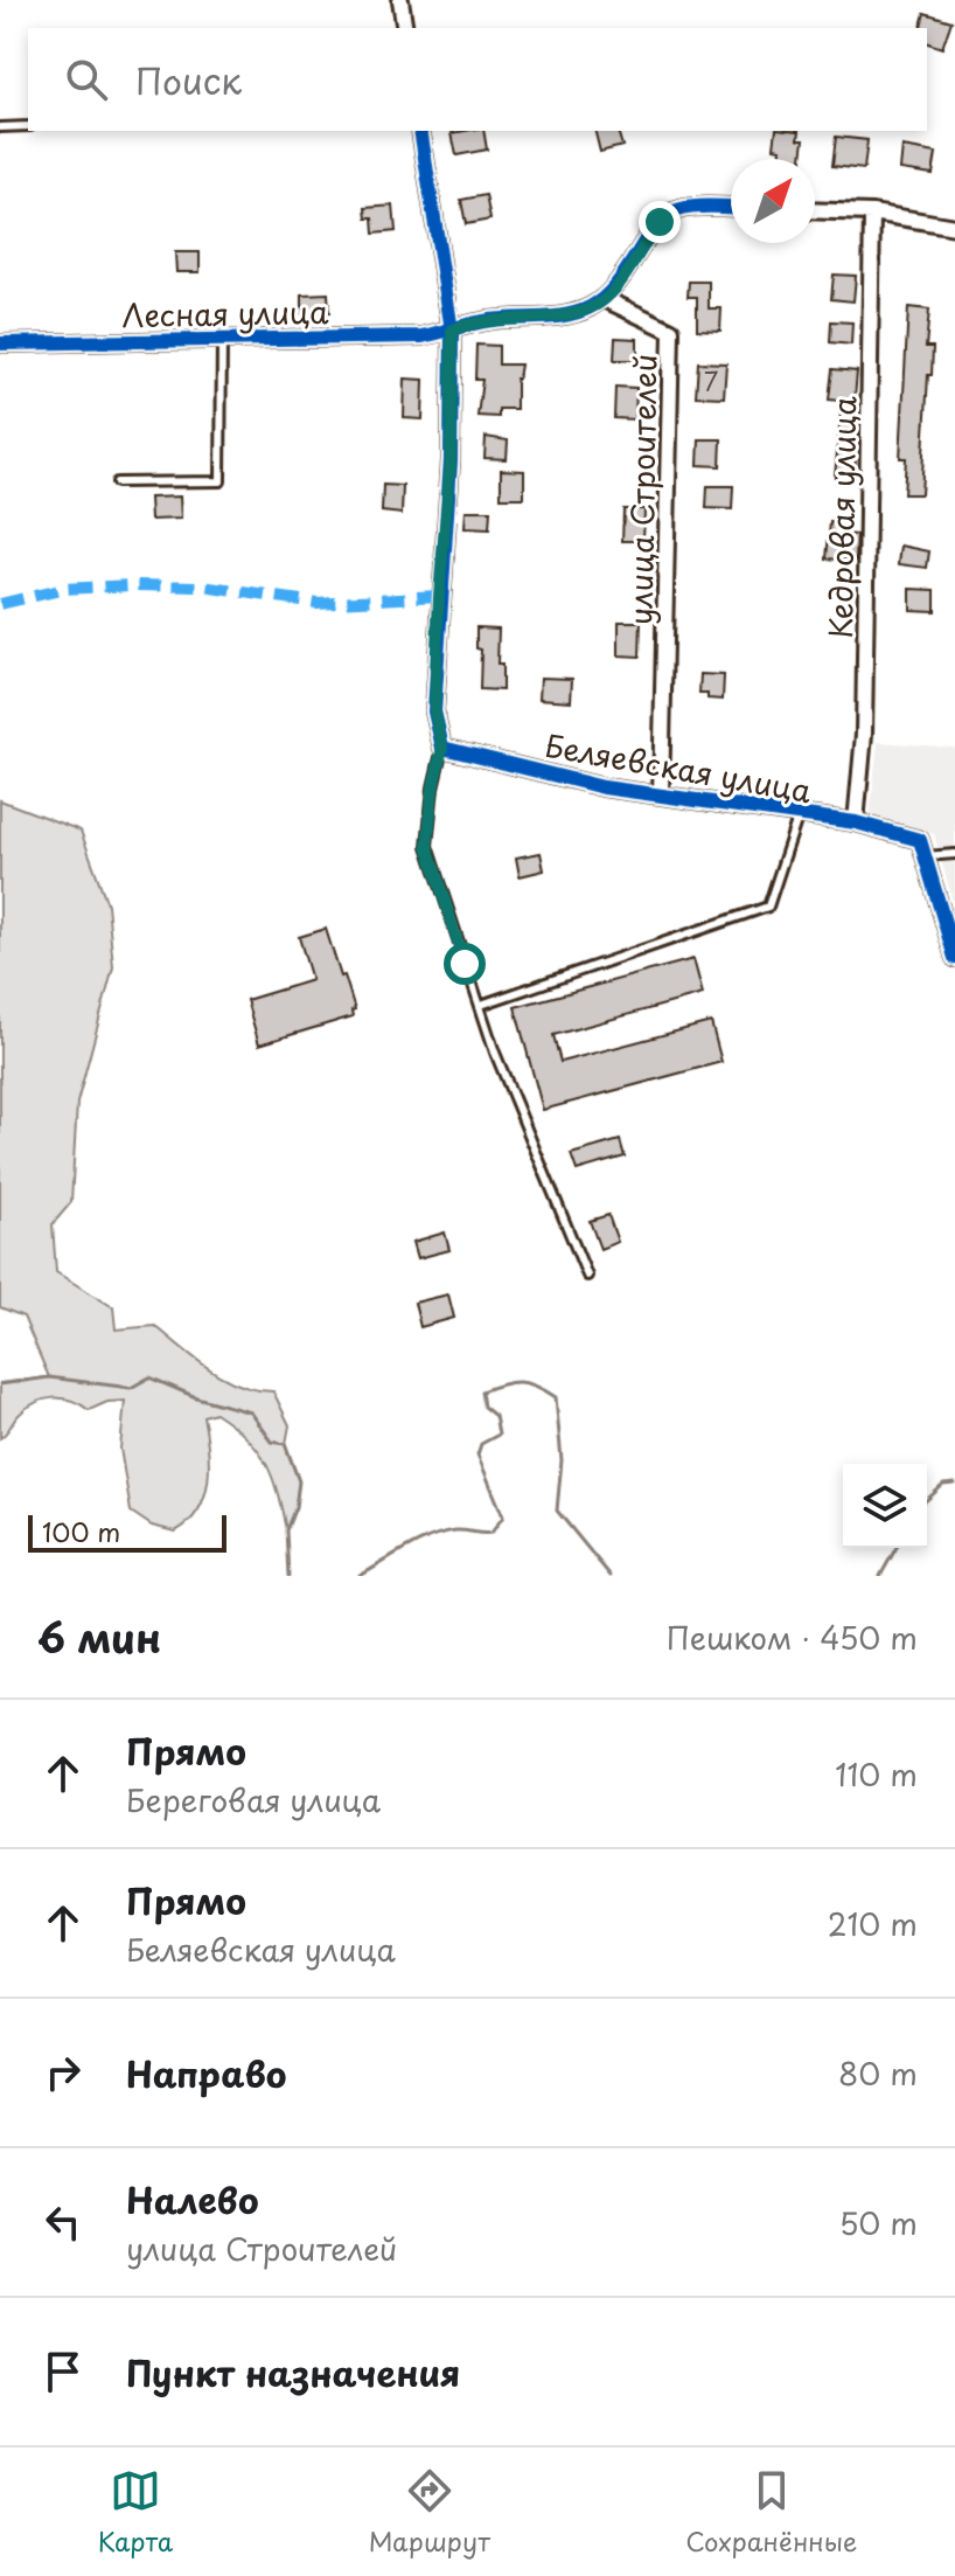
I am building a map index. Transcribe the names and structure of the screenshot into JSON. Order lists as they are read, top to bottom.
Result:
{
  "streets": {
    "street": [
      "Лесная улица",
      "улица Строителей",
      "Кедровая улица",
      "Беляевская улица"
    ]
  },
  "crossings": [
    ["Лесная улица", "улица Строителей"],
    ["улица Строителей", "Беляевская улица"],
    ["Кедровая улица", "Беляевская улица"]
  ],
  "house_numbers": ["7"],
  "scale_bar": "100 m",
  "north": "top right",
  "page": {
    "search": "Поиск",
    "scale": "100 m",
    "heading": ["6 мин", "Пешком · 450 m"],
    "list": [
      ["Прямо", "Береговая улица", "110 m"],
      ["Прямо", "Беляевская улица", "210 m"],
      ["Направо", "80 m"],
      ["Налево", "улица Строителей", "50 m"],
      "Пункт назначения"
    ],
    "nav": ["Карта", "Маршрут", "Сохранённые"]
  }
}
